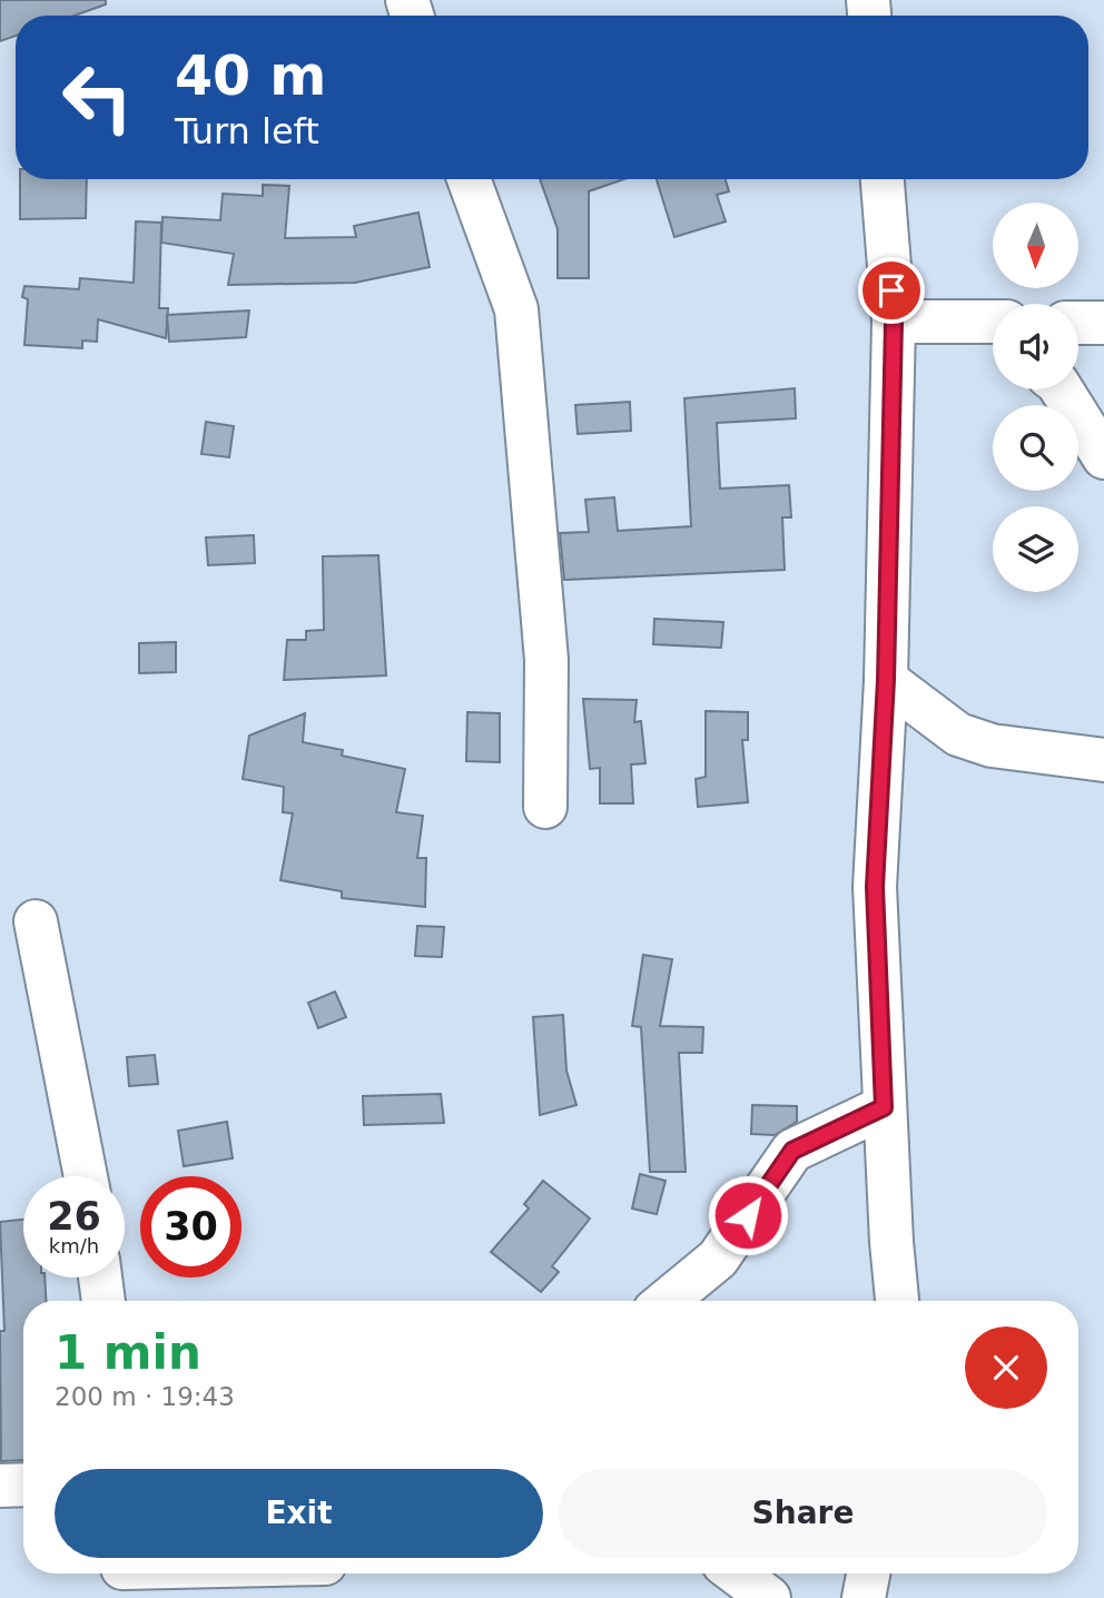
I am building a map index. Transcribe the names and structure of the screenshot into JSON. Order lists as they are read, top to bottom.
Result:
{
  "north": "bottom",
  "page": {
    "turn": ["40 m", "Turn left"],
    "speed": "26 km/h",
    "limit": "30",
    "heading": ["1 min", "200 m · 19:43"],
    "buttons": ["Exit", "Share"]
  }
}
